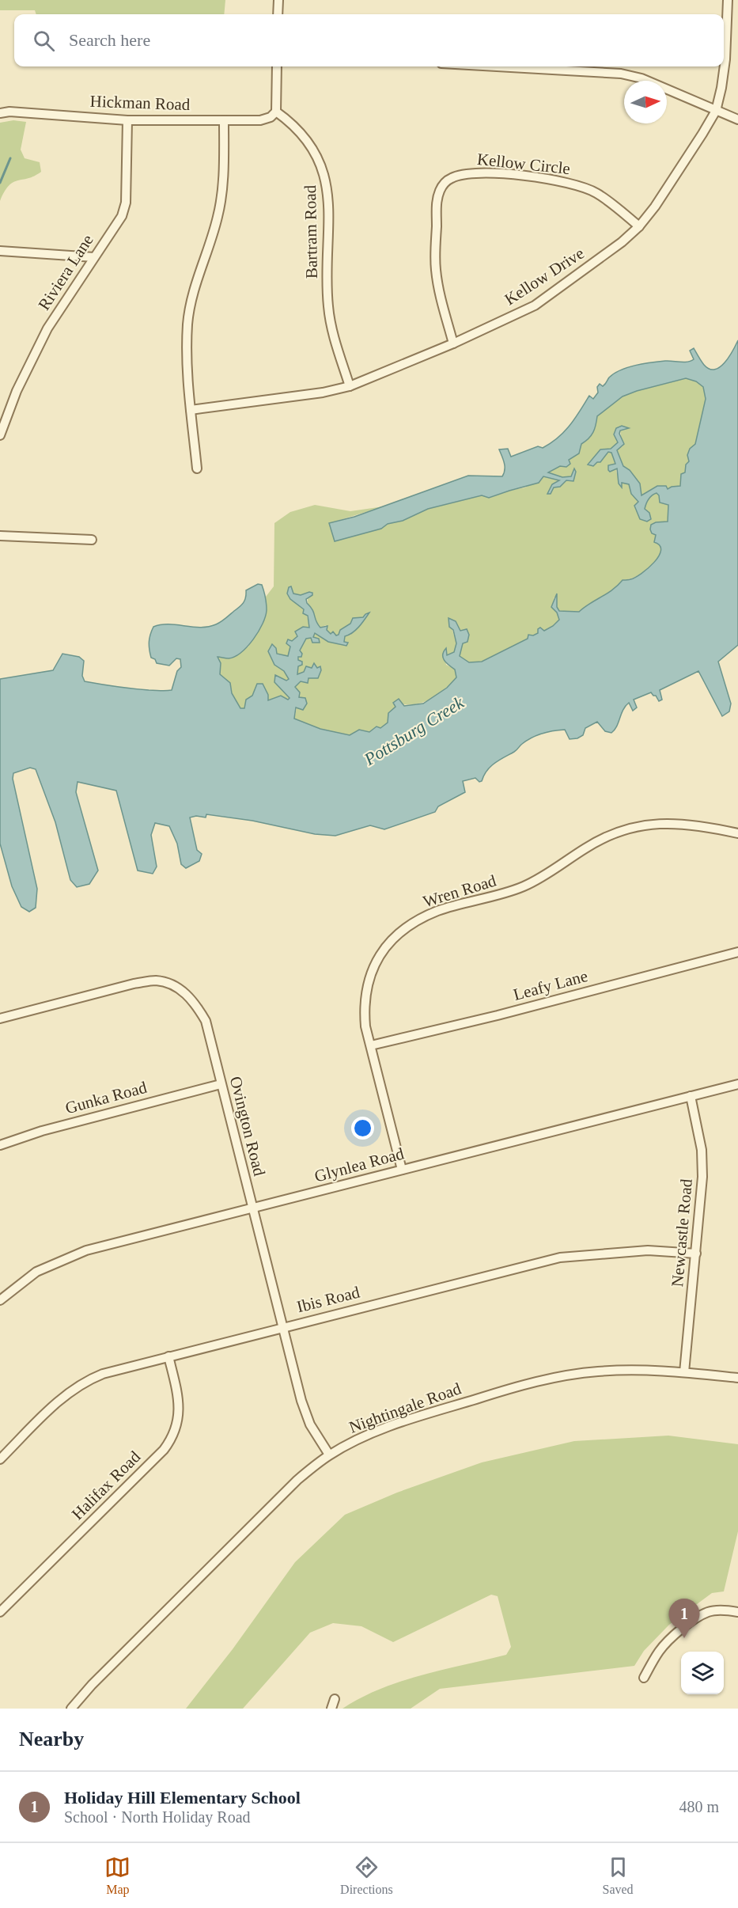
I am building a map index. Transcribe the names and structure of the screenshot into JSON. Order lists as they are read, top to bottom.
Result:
{
  "streets": {
    "street": [
      "Hickman Road",
      "Kellow Circle",
      "Bartram Road",
      "Riviera Lane",
      "Kellow Drive",
      "Wren Road",
      "Leafy Lane",
      "Gunka Road",
      "Ovington Road",
      "Glynlea Road",
      "Newcastle Road",
      "Ibis Road",
      "Nightingale Road",
      "Halifax Road"
    ]
  },
  "crossings": [
    ["Hickman Road", "Bartram Road"],
    ["Hickman Road", "Riviera Lane"],
    ["Kellow Circle", "Kellow Drive"],
    ["Bartram Road", "Kellow Drive"],
    ["Wren Road", "Leafy Lane"],
    ["Wren Road", "Glynlea Road"],
    ["Gunka Road", "Ovington Road"],
    ["Ovington Road", "Glynlea Road"],
    ["Ovington Road", "Ibis Road"],
    ["Ovington Road", "Nightingale Road"],
    ["Glynlea Road", "Newcastle Road"],
    ["Newcastle Road", "Ibis Road"],
    ["Newcastle Road", "Nightingale Road"],
    ["Ibis Road", "Halifax Road"]
  ],
  "water": ["Pottsburg Creek"],
  "north": "right",
  "page": {
    "search": "Search here",
    "pins": "1",
    "heading": "Nearby",
    "list": [
      {
        "mark": "1",
        "name": "Holiday Hill Elementary School",
        "note": "School · North Holiday Road",
        "value": "480 m"
      }
    ],
    "nav": ["Map", "Directions", "Saved"]
  }
}
